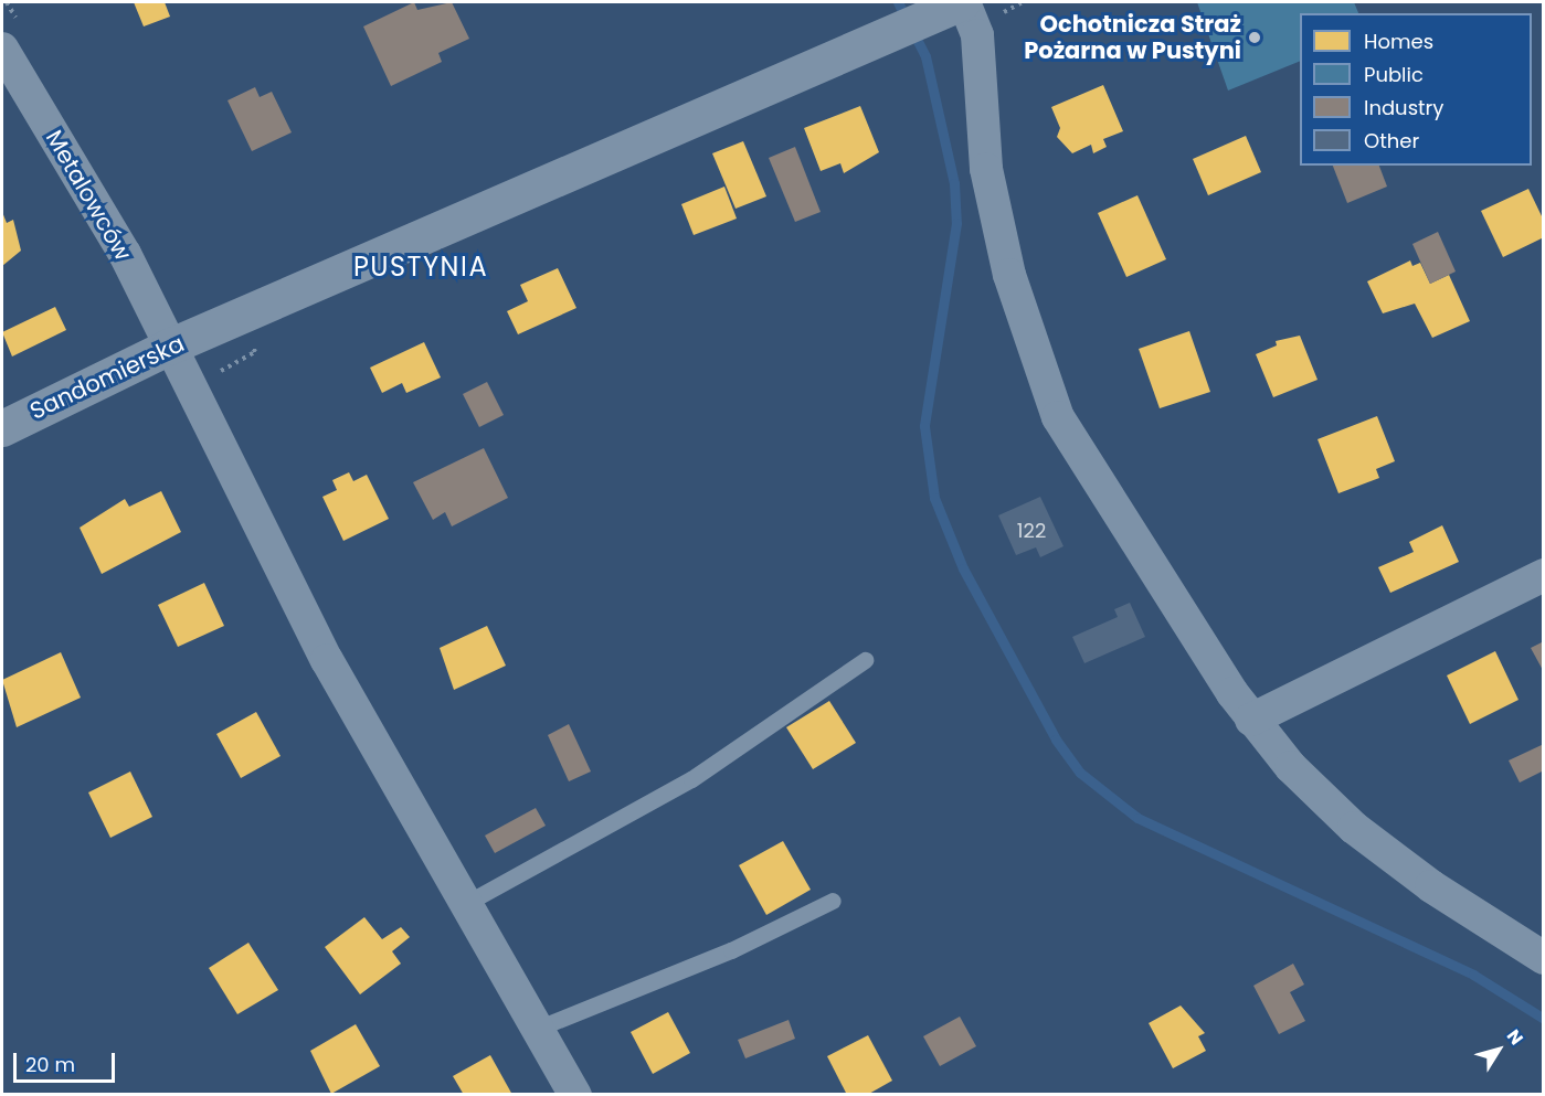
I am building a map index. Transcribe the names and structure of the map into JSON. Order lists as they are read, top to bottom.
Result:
{
  "streets": {
    "street": ["Metalowców", "Sandomierska"]
  },
  "crossings": [
    ["Metalowców", "Sandomierska"]
  ],
  "districts": ["PUSTYNIA"],
  "places": ["Ochotnicza Straż Pożarna w Pustyni"],
  "house_numbers": ["122"],
  "legend": [
    "Homes",
    "Public",
    "Industry",
    "Other"
  ],
  "scale_bar": "20 m",
  "north": "top right"
}
